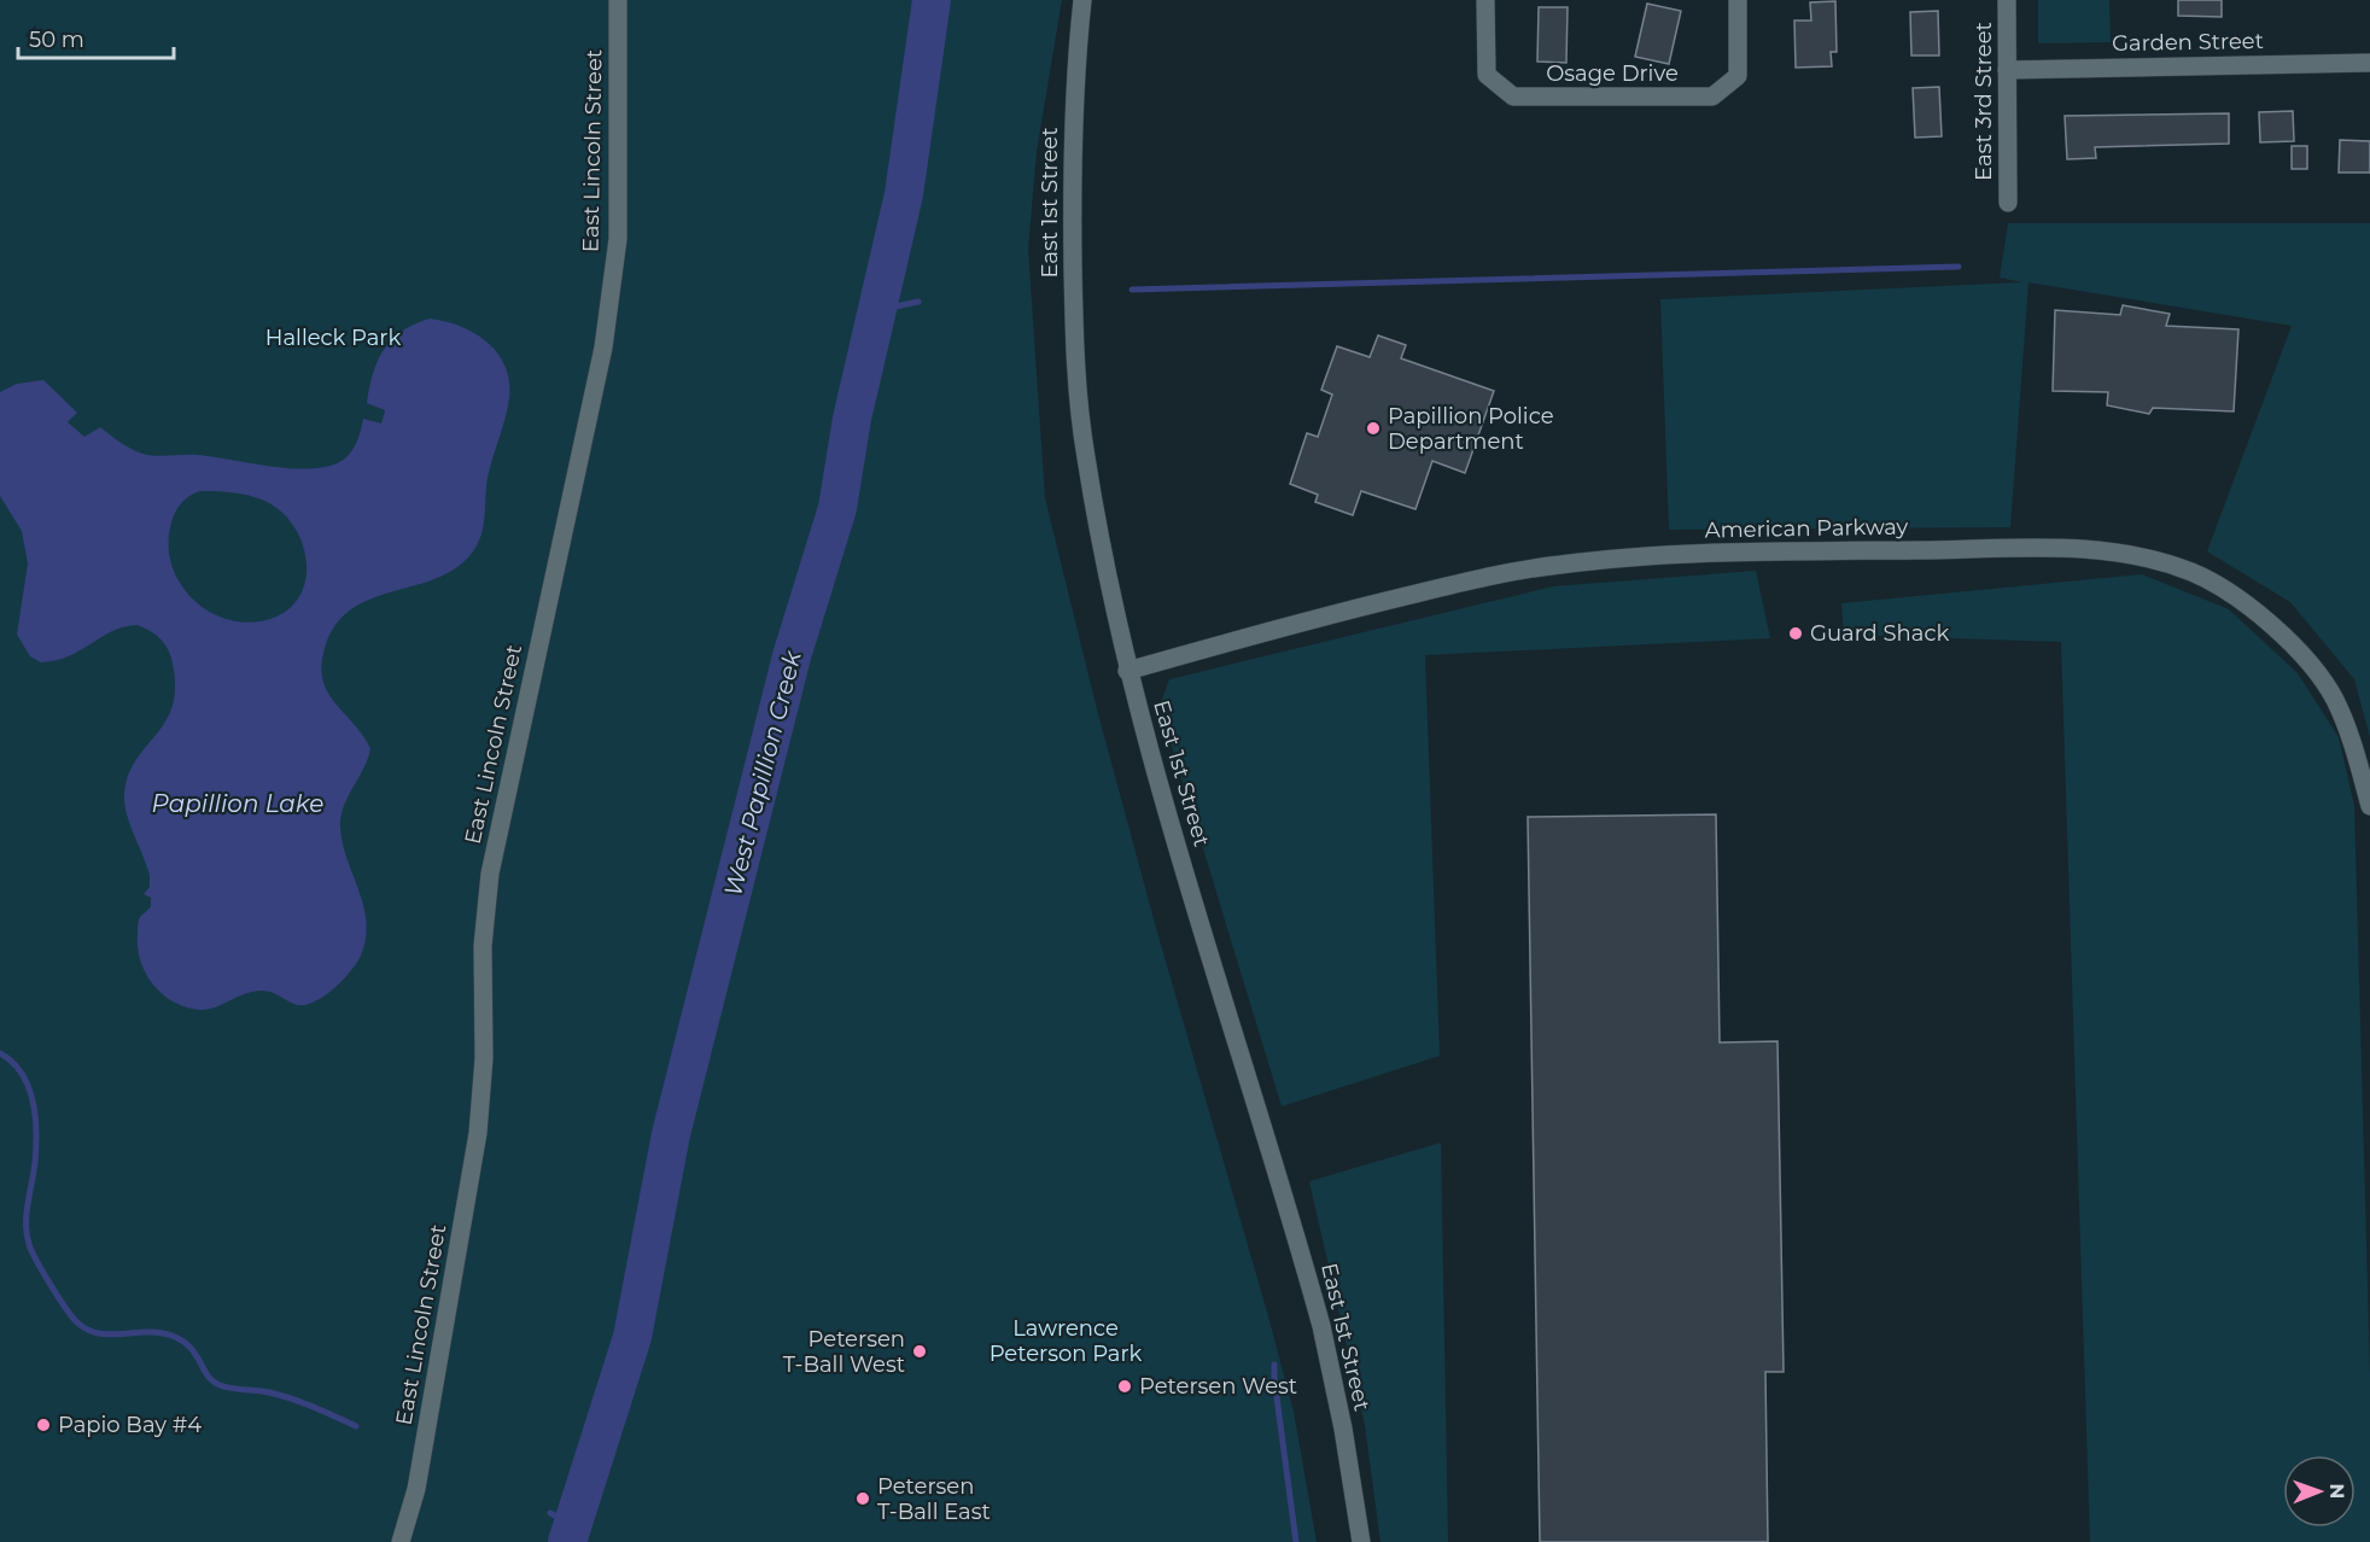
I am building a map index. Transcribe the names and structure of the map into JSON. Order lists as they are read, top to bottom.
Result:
{
  "streets": {
    "street": [
      "Garden Street",
      "Osage Drive",
      "East 3rd Street",
      "East Lincoln Street",
      "East 1st Street",
      "American Parkway"
    ]
  },
  "crossings": [
    ["Garden Street", "East 3rd Street"],
    ["East 1st Street", "American Parkway"]
  ],
  "water": ["West Papillion Creek", "Papillion Lake"],
  "parks": ["Halleck Park", "Lawrence Peterson Park"],
  "places": [
    "Papillion Police Department",
    "Guard Shack",
    "Petersen T-Ball West",
    "Petersen West",
    "Papio Bay #4",
    "Petersen T-Ball East"
  ],
  "scale_bar": "50 m",
  "north": "right"
}
